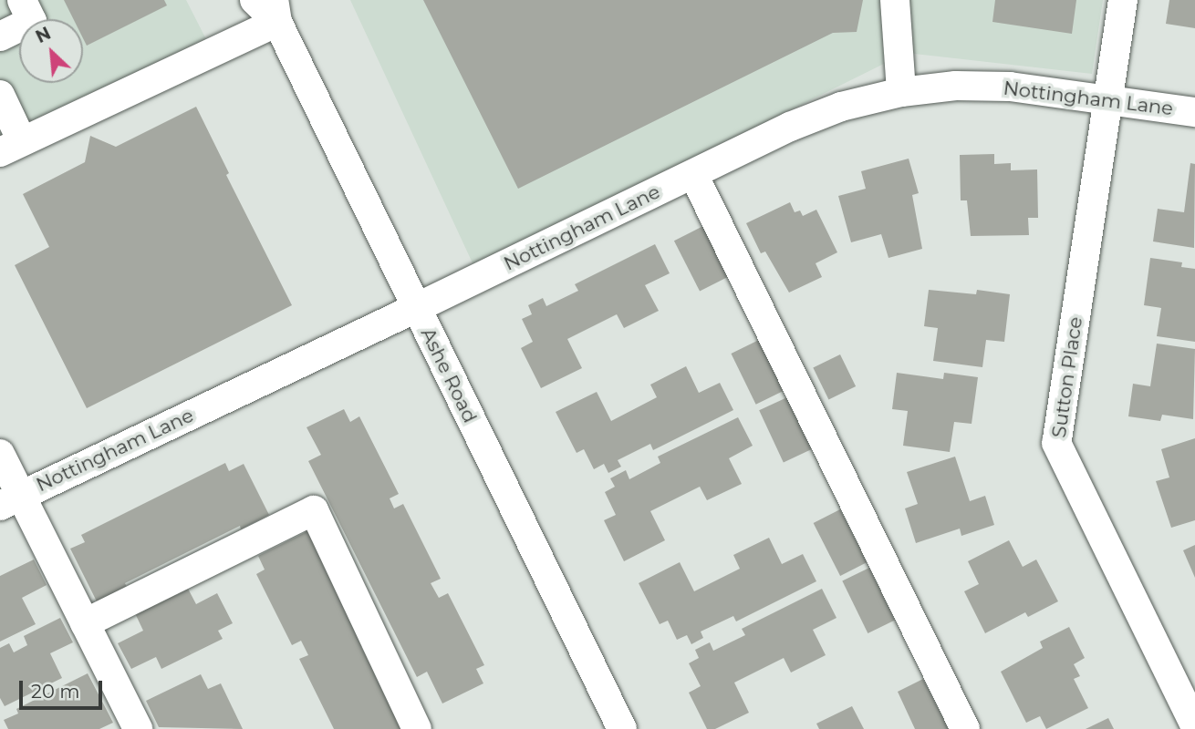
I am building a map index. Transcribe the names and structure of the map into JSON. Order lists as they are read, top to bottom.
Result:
{
  "streets": {
    "street": ["Nottingham Lane", "Ashe Road", "Sutton Place"]
  },
  "crossings": [
    ["Nottingham Lane", "Ashe Road"],
    ["Nottingham Lane", "Sutton Place"]
  ],
  "scale_bar": "20 m",
  "north": "top left"
}
